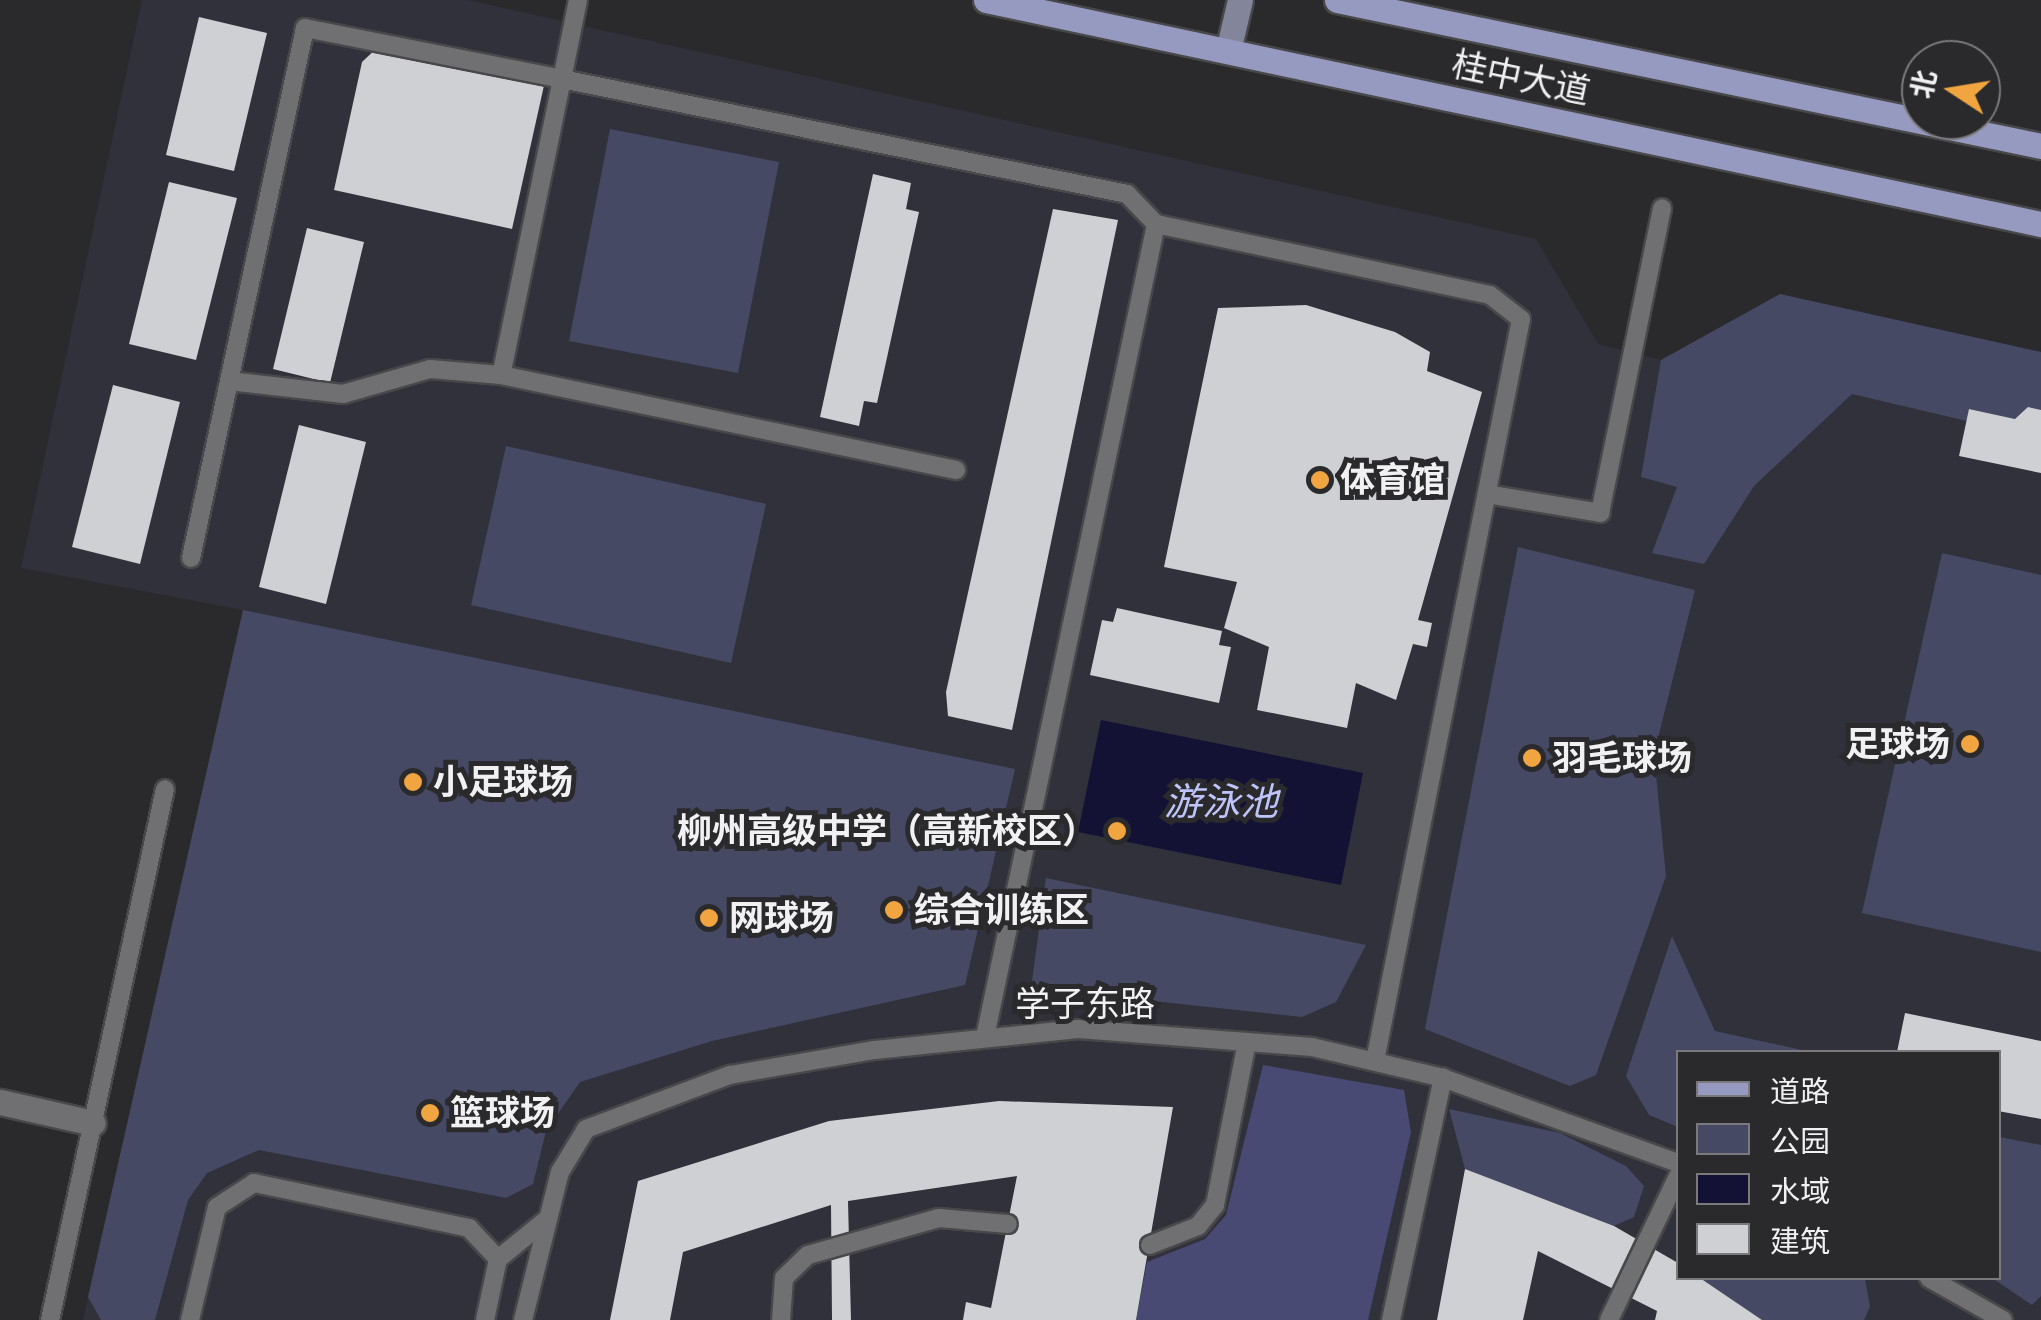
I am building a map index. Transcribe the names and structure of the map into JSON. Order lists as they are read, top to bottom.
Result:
{
  "streets": {
    "main road": ["桂中大道"],
    "lane": ["学子东路"]
  },
  "water": ["游泳池"],
  "places": [
    "体育馆",
    "足球场",
    "羽毛球场",
    "小足球场",
    "柳州高级中学（高新校区）",
    "综合训练区",
    "网球场",
    "篮球场"
  ],
  "legend": [
    "道路",
    "公园",
    "水域",
    "建筑"
  ],
  "north": "left"
}
